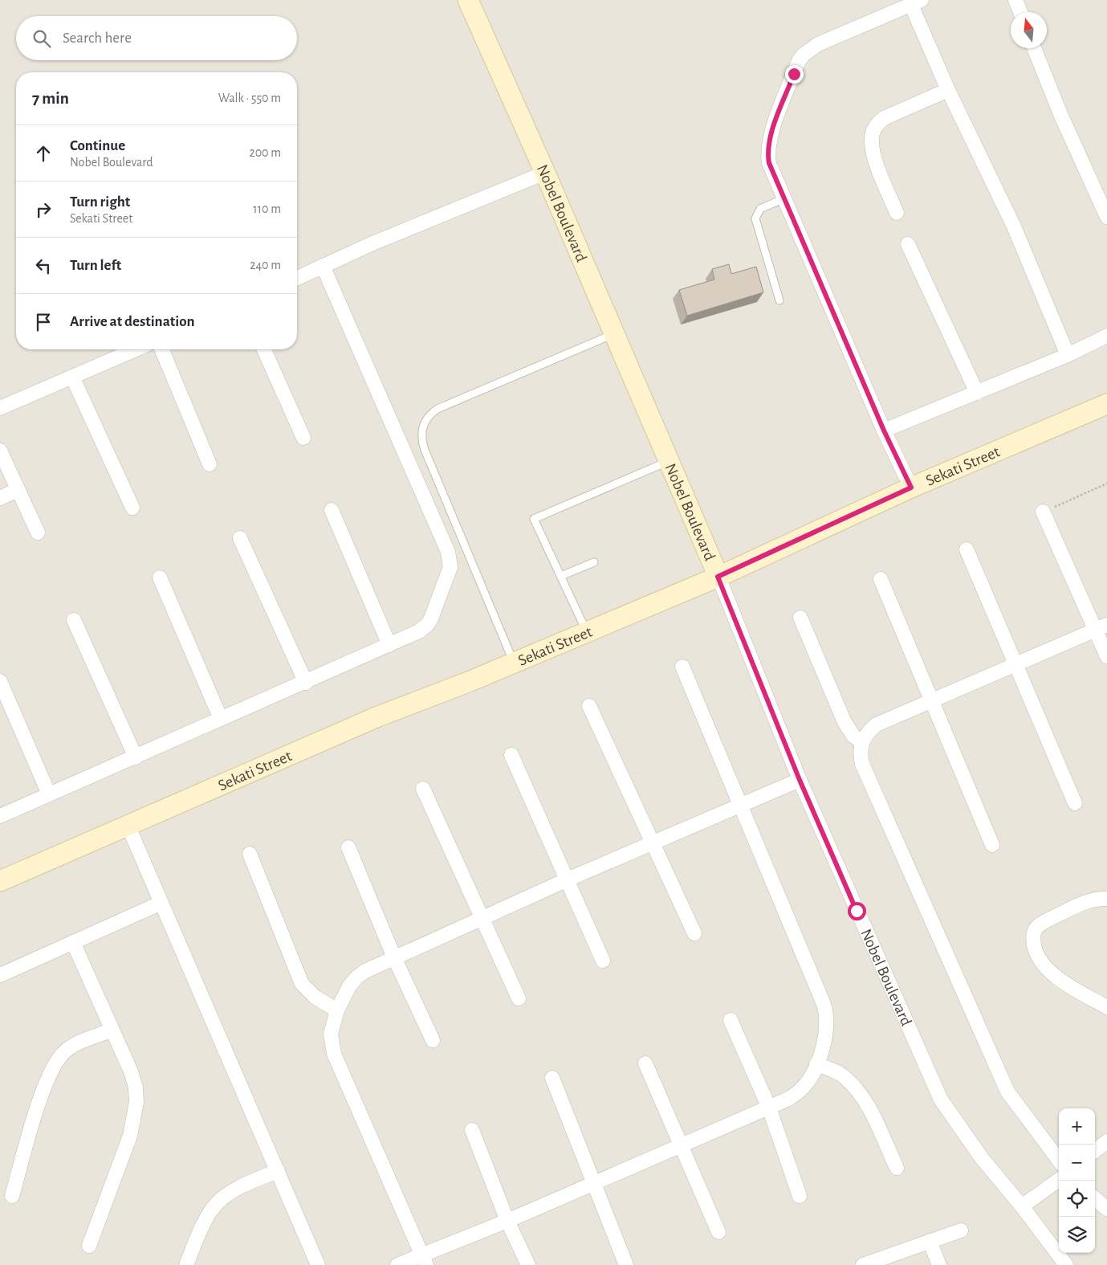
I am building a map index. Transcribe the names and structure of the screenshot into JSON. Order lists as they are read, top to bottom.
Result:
{
  "streets": {
    "street": ["Nobel Boulevard", "Sekati Street"]
  },
  "crossings": [
    ["Nobel Boulevard", "Sekati Street"]
  ],
  "north": "top",
  "page": {
    "search": "Search here",
    "heading": ["7 min", "Walk · 550 m"],
    "list": [
      ["Continue", "Nobel Boulevard", "200 m"],
      ["Turn right", "Sekati Street", "110 m"],
      ["Turn left", "240 m"],
      "Arrive at destination"
    ],
    "map_buttons": ["+", "−"]
  }
}
